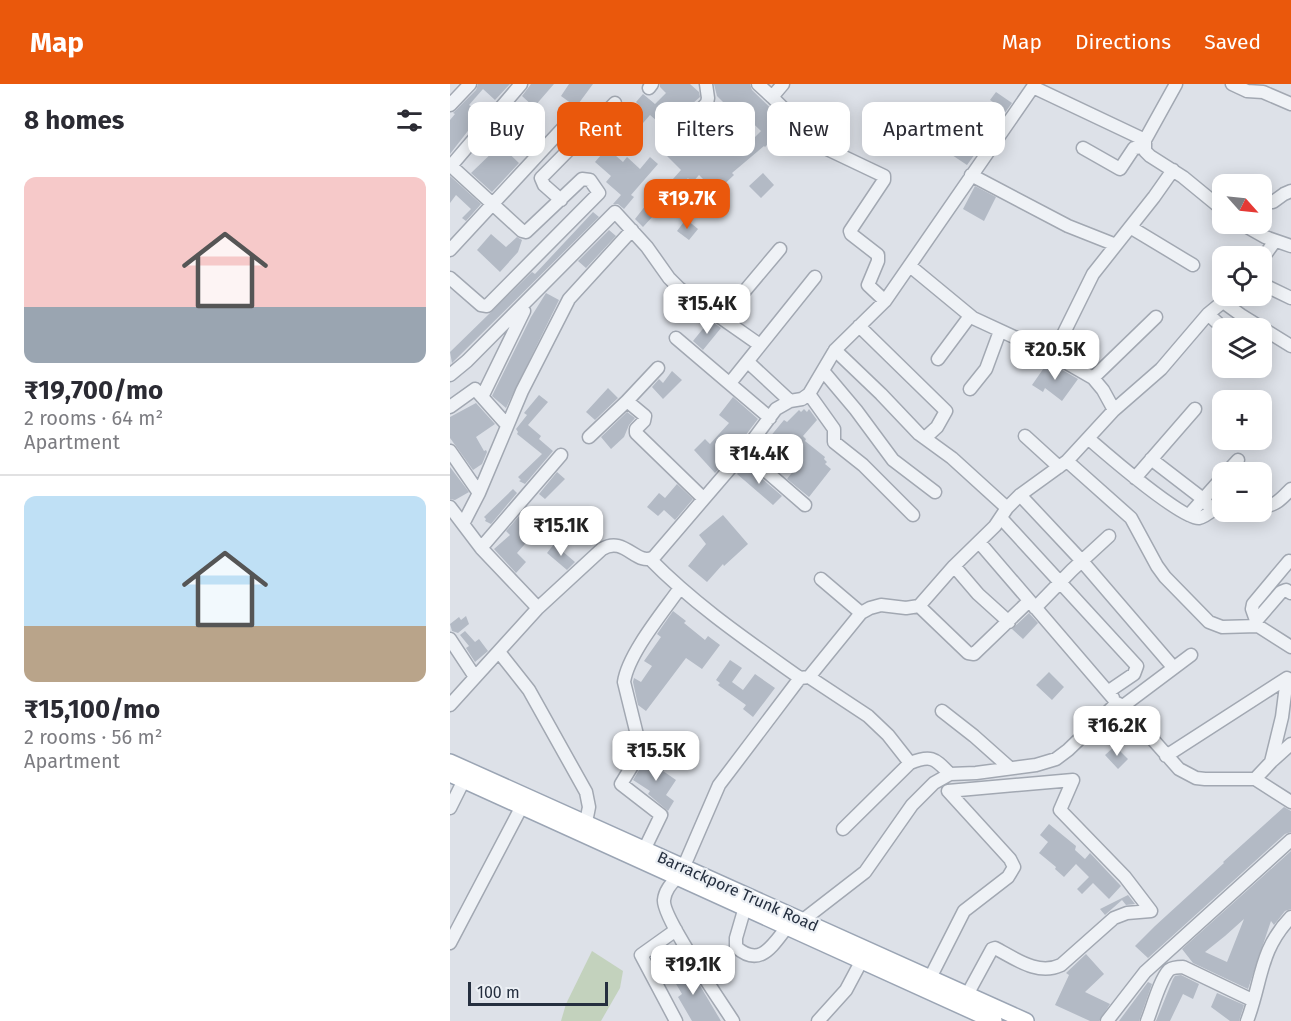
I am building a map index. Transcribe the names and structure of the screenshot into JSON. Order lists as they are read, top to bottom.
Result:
{
  "streets": {
    "main road": ["Barrackpore Trunk Road"]
  },
  "scale_bar": "100 m",
  "north": "bottom right",
  "page": {
    "header": "Map",
    "nav": ["Map", "Directions", "Saved"],
    "heading": "8 homes",
    "chip": [
      "Buy",
      "Rent",
      "Filters",
      "New",
      "Apartment"
    ],
    "list": [
      {
        "name": "₹19,700/mo",
        "note": "2 rooms · 64 m² · Apartment"
      },
      {
        "name": "₹15,100/mo",
        "note": "2 rooms · 56 m² · Apartment"
      }
    ],
    "map_buttons": ["+", "−"],
    "price": [
      "₹19.7K",
      "₹15.4K",
      "₹20.5K",
      "₹14.4K",
      "₹15.1K",
      "₹16.2K",
      "₹15.5K",
      "₹19.1K"
    ],
    "scale": "100 m"
  }
}
